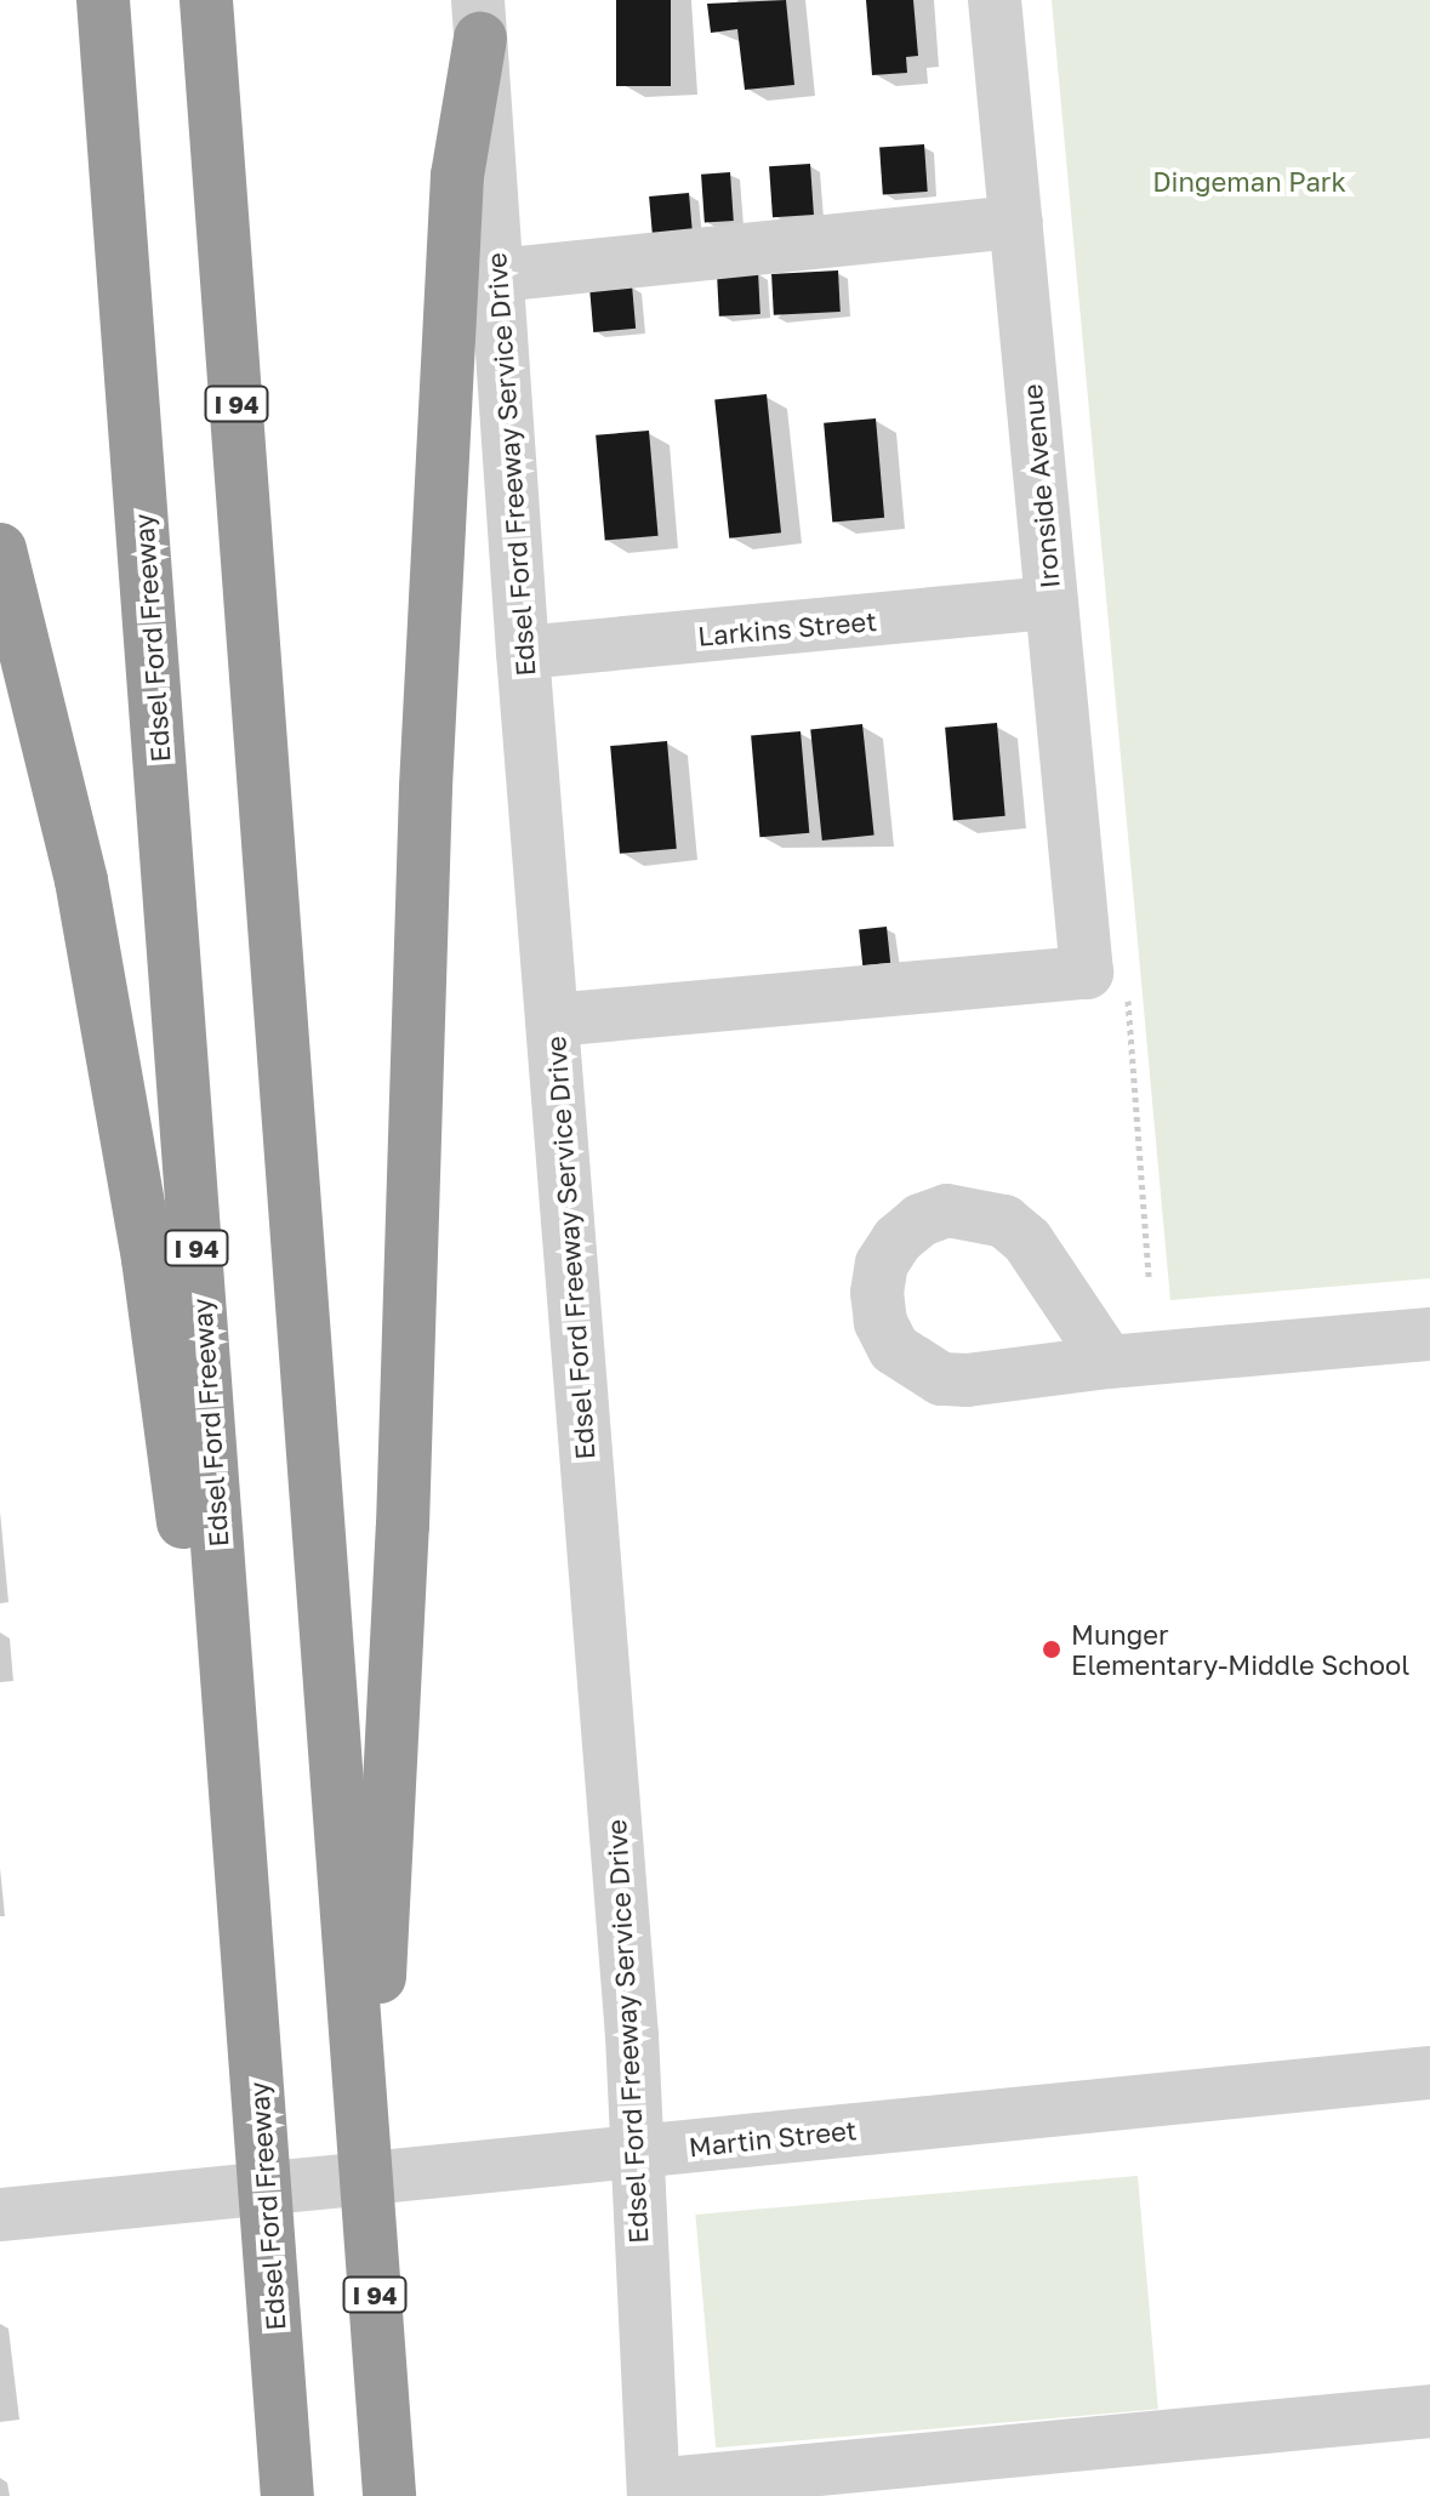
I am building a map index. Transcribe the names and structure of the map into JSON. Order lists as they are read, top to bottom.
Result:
{
  "streets": {
    "highway": ["I 94", "Edsel Ford Freeway"],
    "street": [
      "Edsel Ford Freeway Service Drive",
      "Ironside Avenue",
      "Larkins Street",
      "Martin Street"
    ]
  },
  "crossings": [
    ["Edsel Ford Freeway Service Drive", "Larkins Street"],
    ["Edsel Ford Freeway Service Drive", "Martin Street"],
    ["Ironside Avenue", "Larkins Street"]
  ],
  "parks": ["Dingeman Park"],
  "places": ["Munger Elementary-Middle School"]
}
